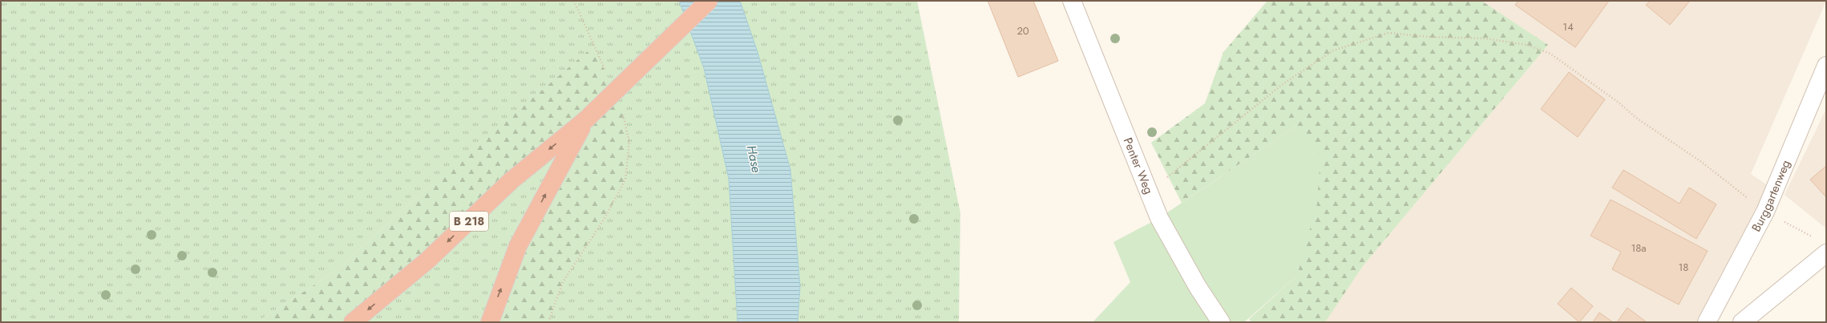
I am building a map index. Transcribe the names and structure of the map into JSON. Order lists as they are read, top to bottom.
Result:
{
  "streets": {
    "highway": ["B 218"],
    "street": ["Penter Weg", "Burggartenweg"]
  },
  "water": ["Hase"],
  "house_numbers": [
    "14",
    "20",
    "18a",
    "18"
  ]
}
